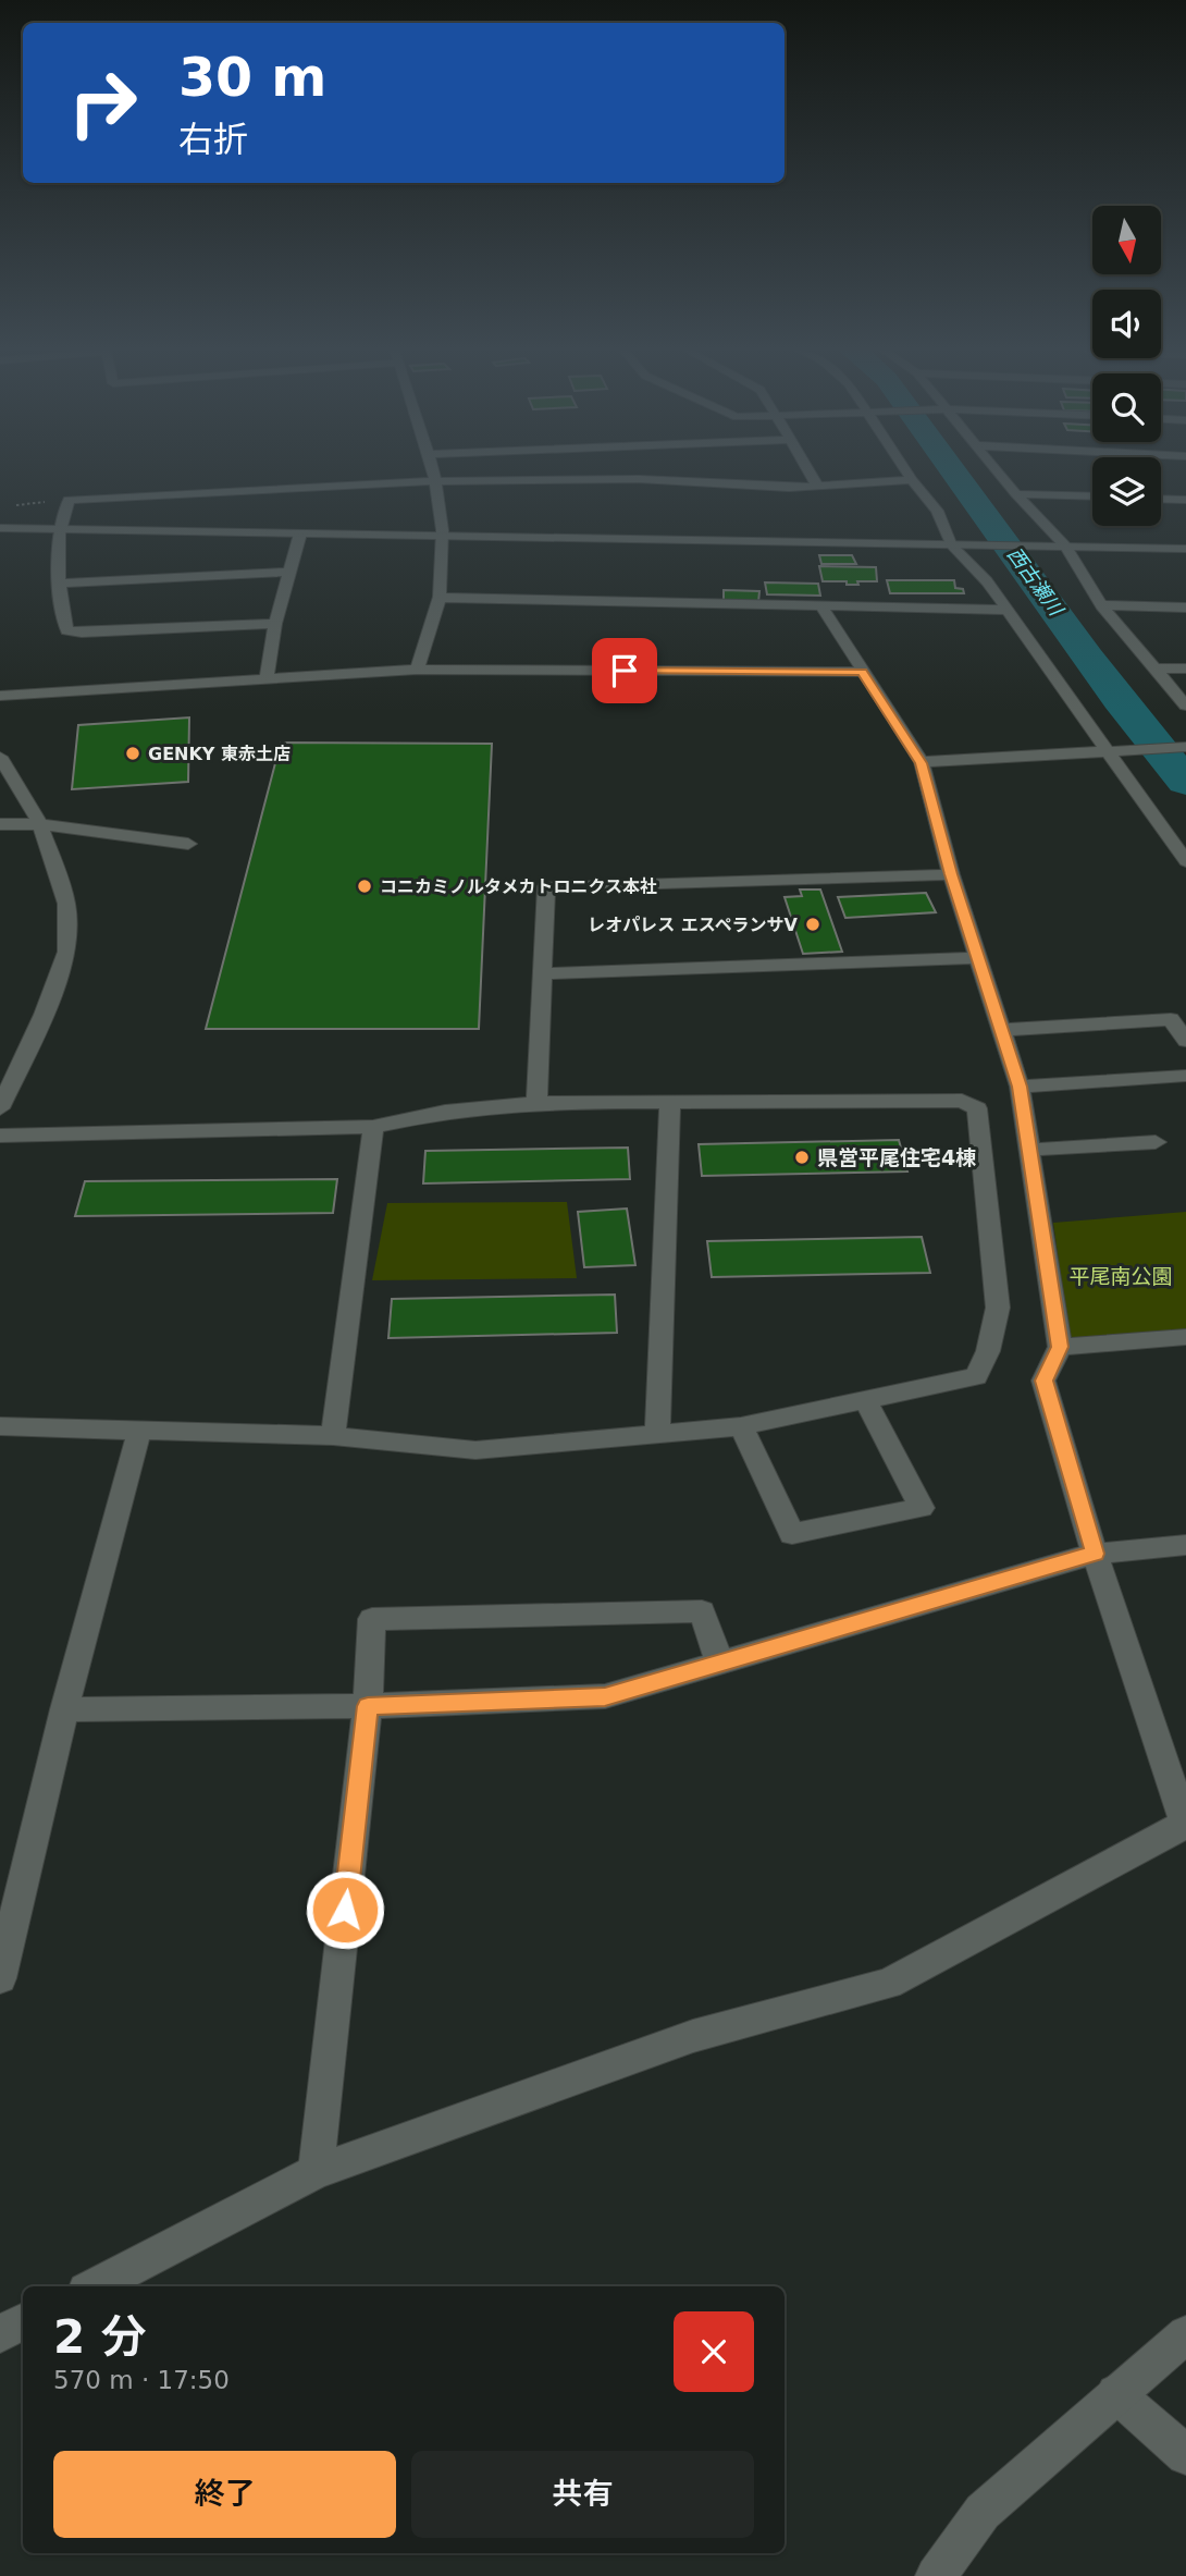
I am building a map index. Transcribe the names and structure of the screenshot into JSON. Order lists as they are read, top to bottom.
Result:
{
  "water": ["西古瀬川"],
  "parks": ["平尾南公園"],
  "places": [
    "GENKY 東赤土店",
    "コニカミノルタメカトロニクス本社",
    "レオパレス エスペランサⅤ",
    "県営平尾住宅4棟"
  ],
  "north": "bottom",
  "page": {
    "turn": ["30 m", "右折"],
    "heading": ["2 分", "570 m · 17:50"],
    "buttons": ["終了", "共有"]
  }
}
